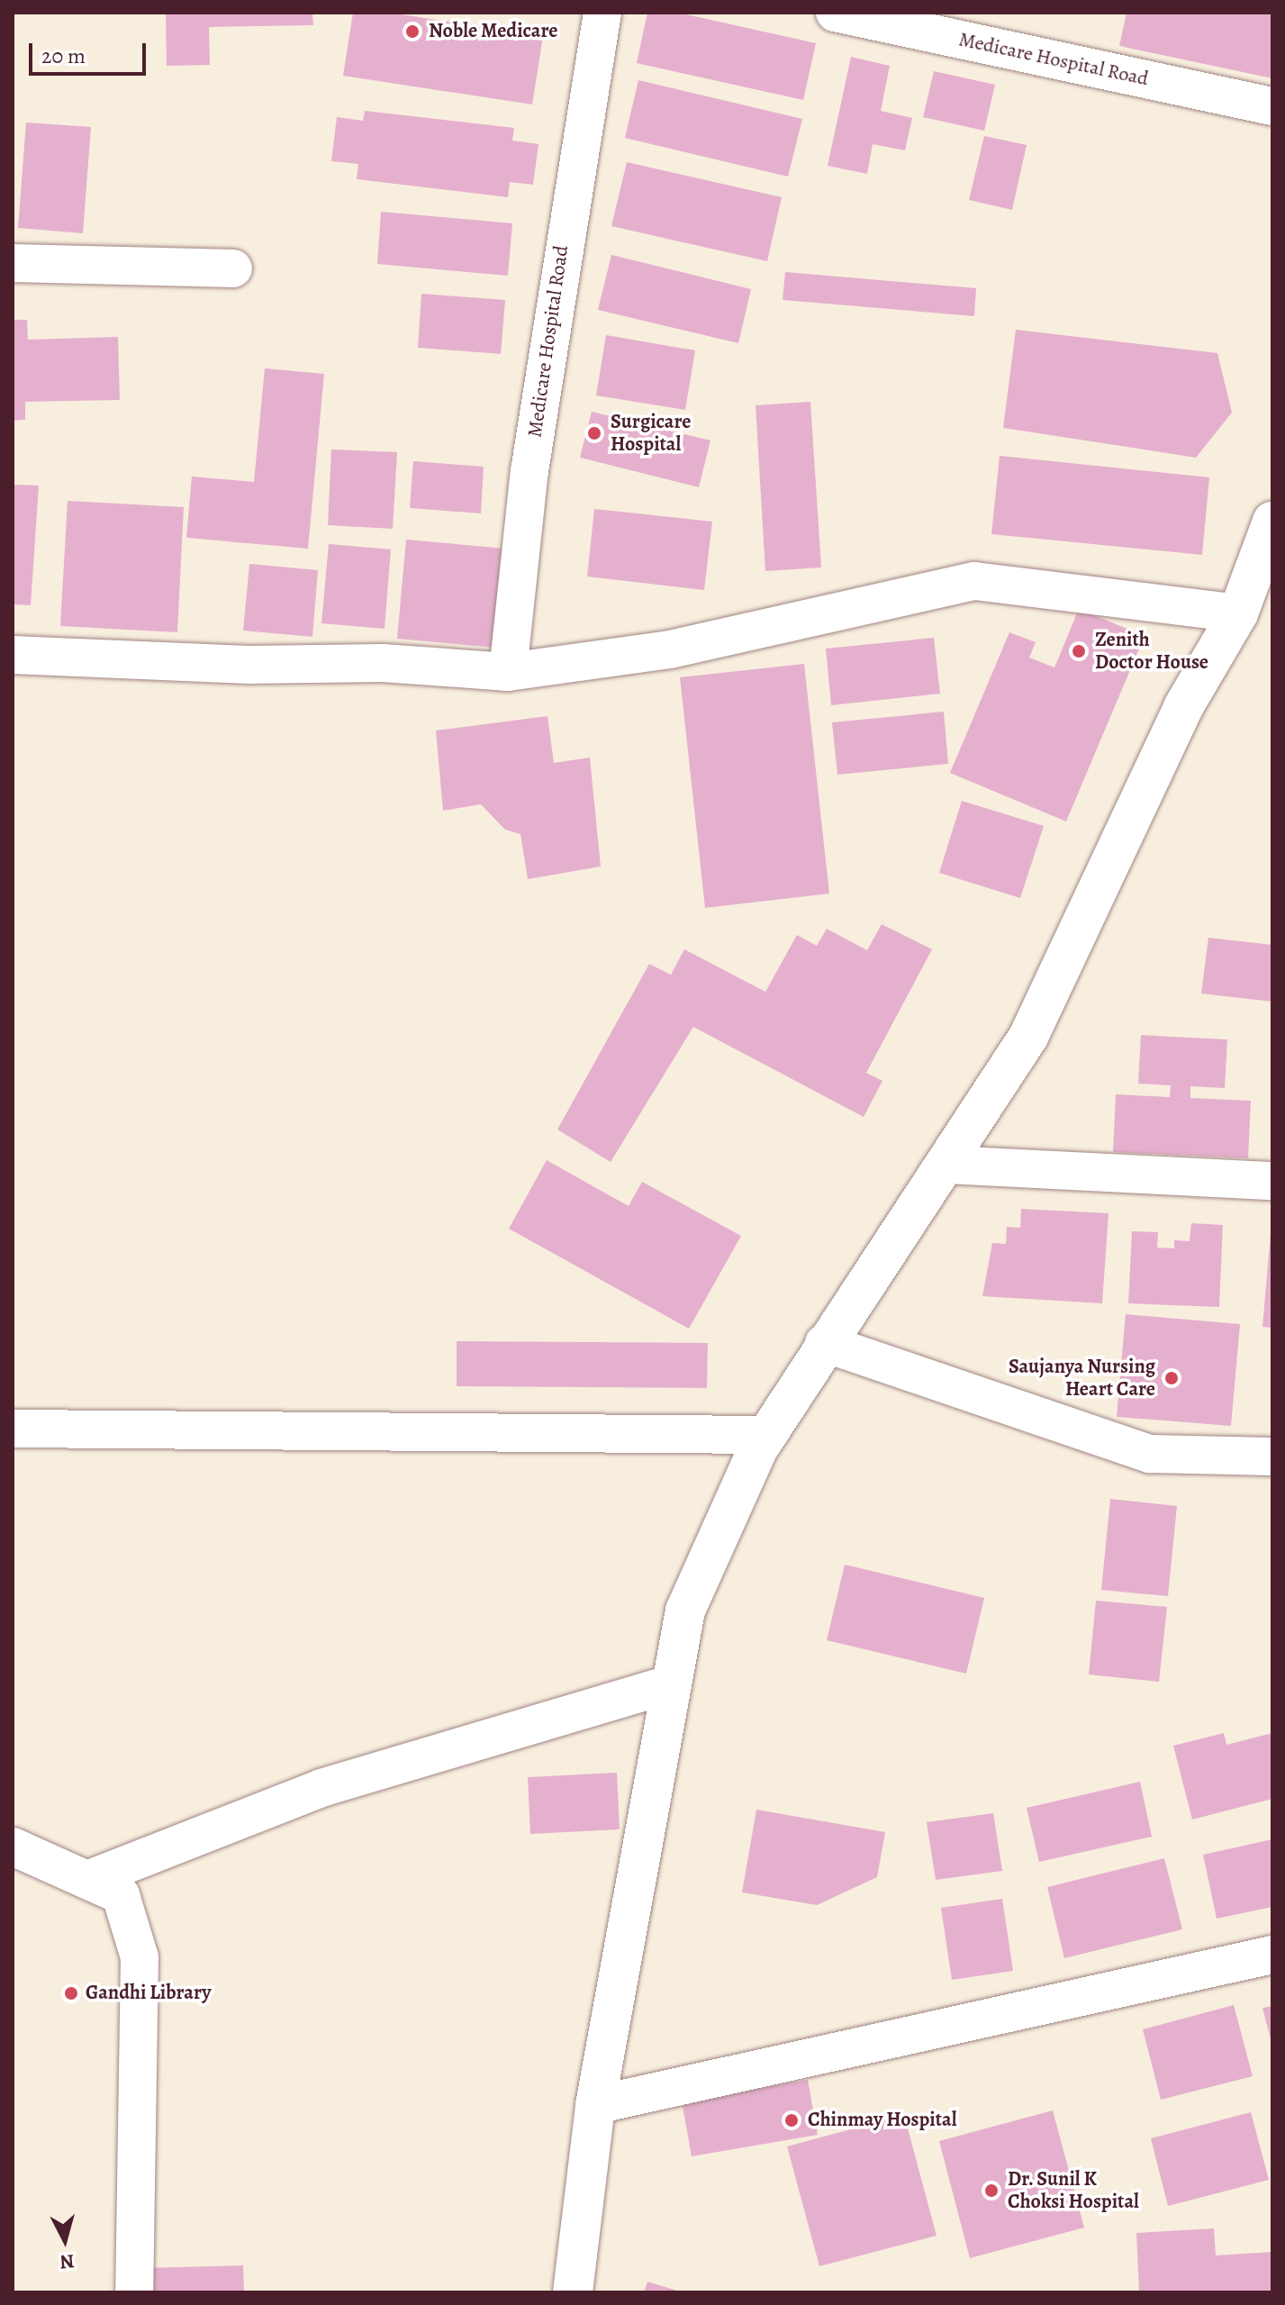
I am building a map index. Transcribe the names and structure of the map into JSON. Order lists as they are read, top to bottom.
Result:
{
  "streets": {
    "street": ["Medicare Hospital Road"]
  },
  "places": [
    "Noble Medicare",
    "Surgicare Hospital",
    "Zenith Doctor House",
    "Saujanya Nursing Heart Care",
    "Gandhi Library",
    "Chinmay Hospital",
    "Dr. Sunil K Choksi Hospital"
  ],
  "scale_bar": "20 m",
  "north": "bottom"
}
